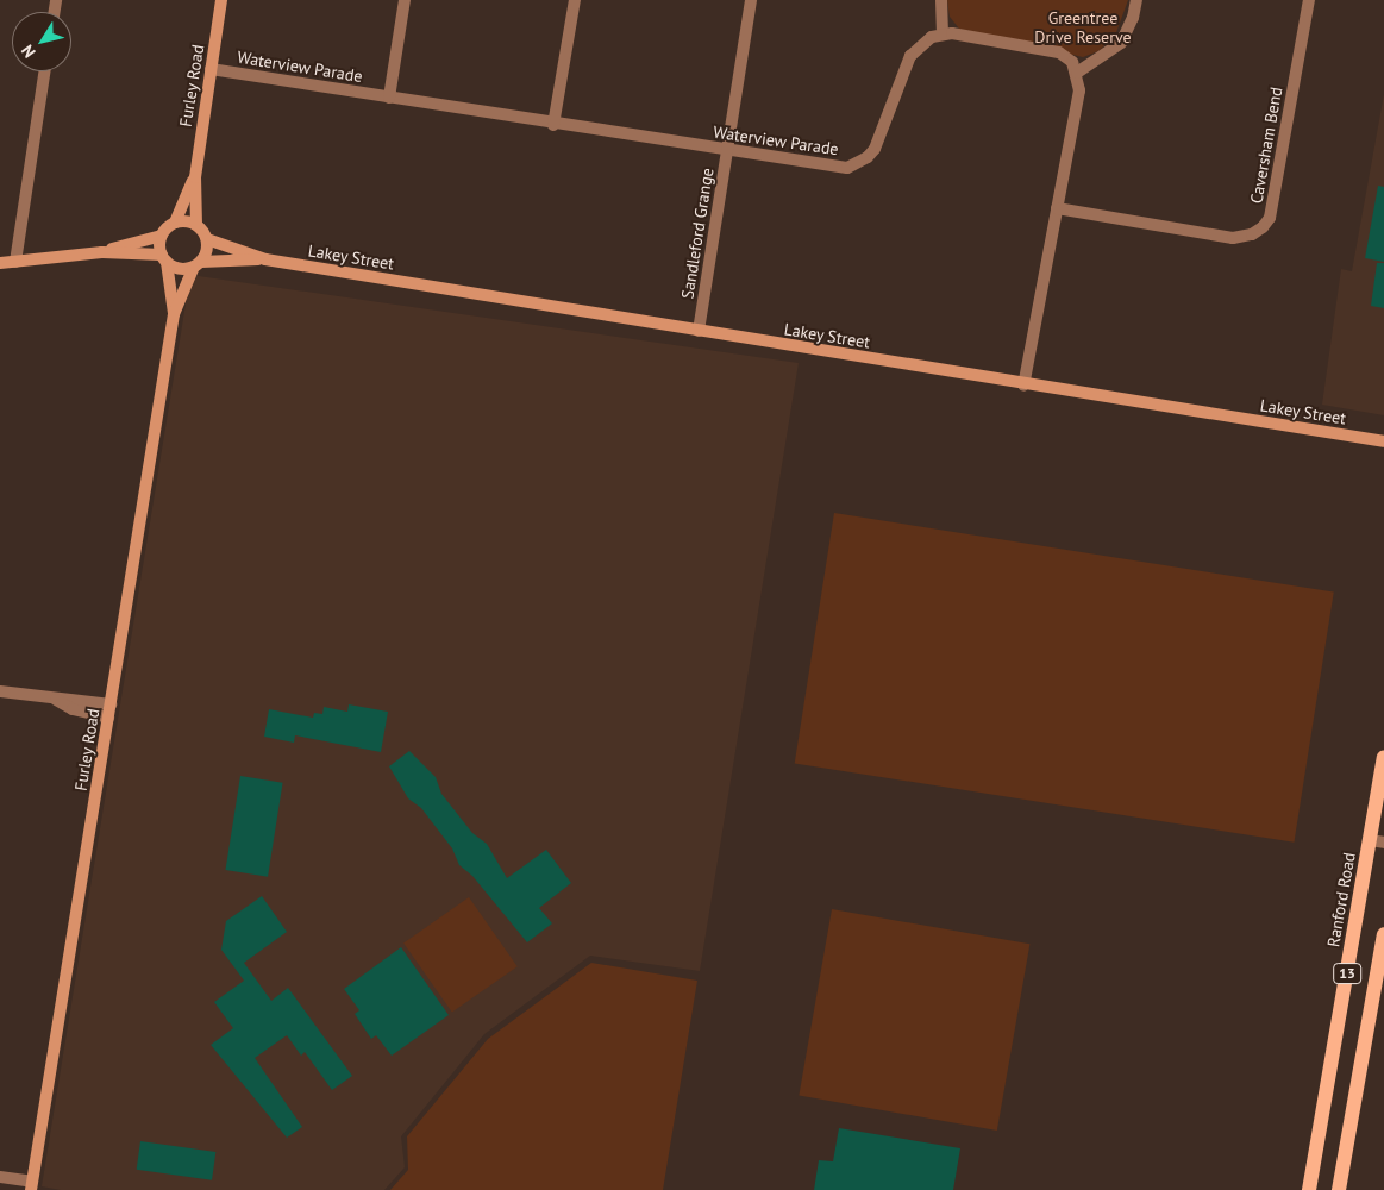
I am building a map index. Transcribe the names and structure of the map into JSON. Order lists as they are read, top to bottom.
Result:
{
  "streets": {
    "main road": ["Ranford Road", "13"],
    "street": [
      "Waterview Parade",
      "Furley Road",
      "Caversham Bend",
      "Sandleford Grange",
      "Lakey Street"
    ]
  },
  "crossings": [
    ["Waterview Parade", "Furley Road"],
    ["Waterview Parade", "Sandleford Grange"],
    ["Furley Road", "Lakey Street"],
    ["Sandleford Grange", "Lakey Street"]
  ],
  "parks": ["Greentree Drive Reserve"],
  "north": "bottom left"
}
